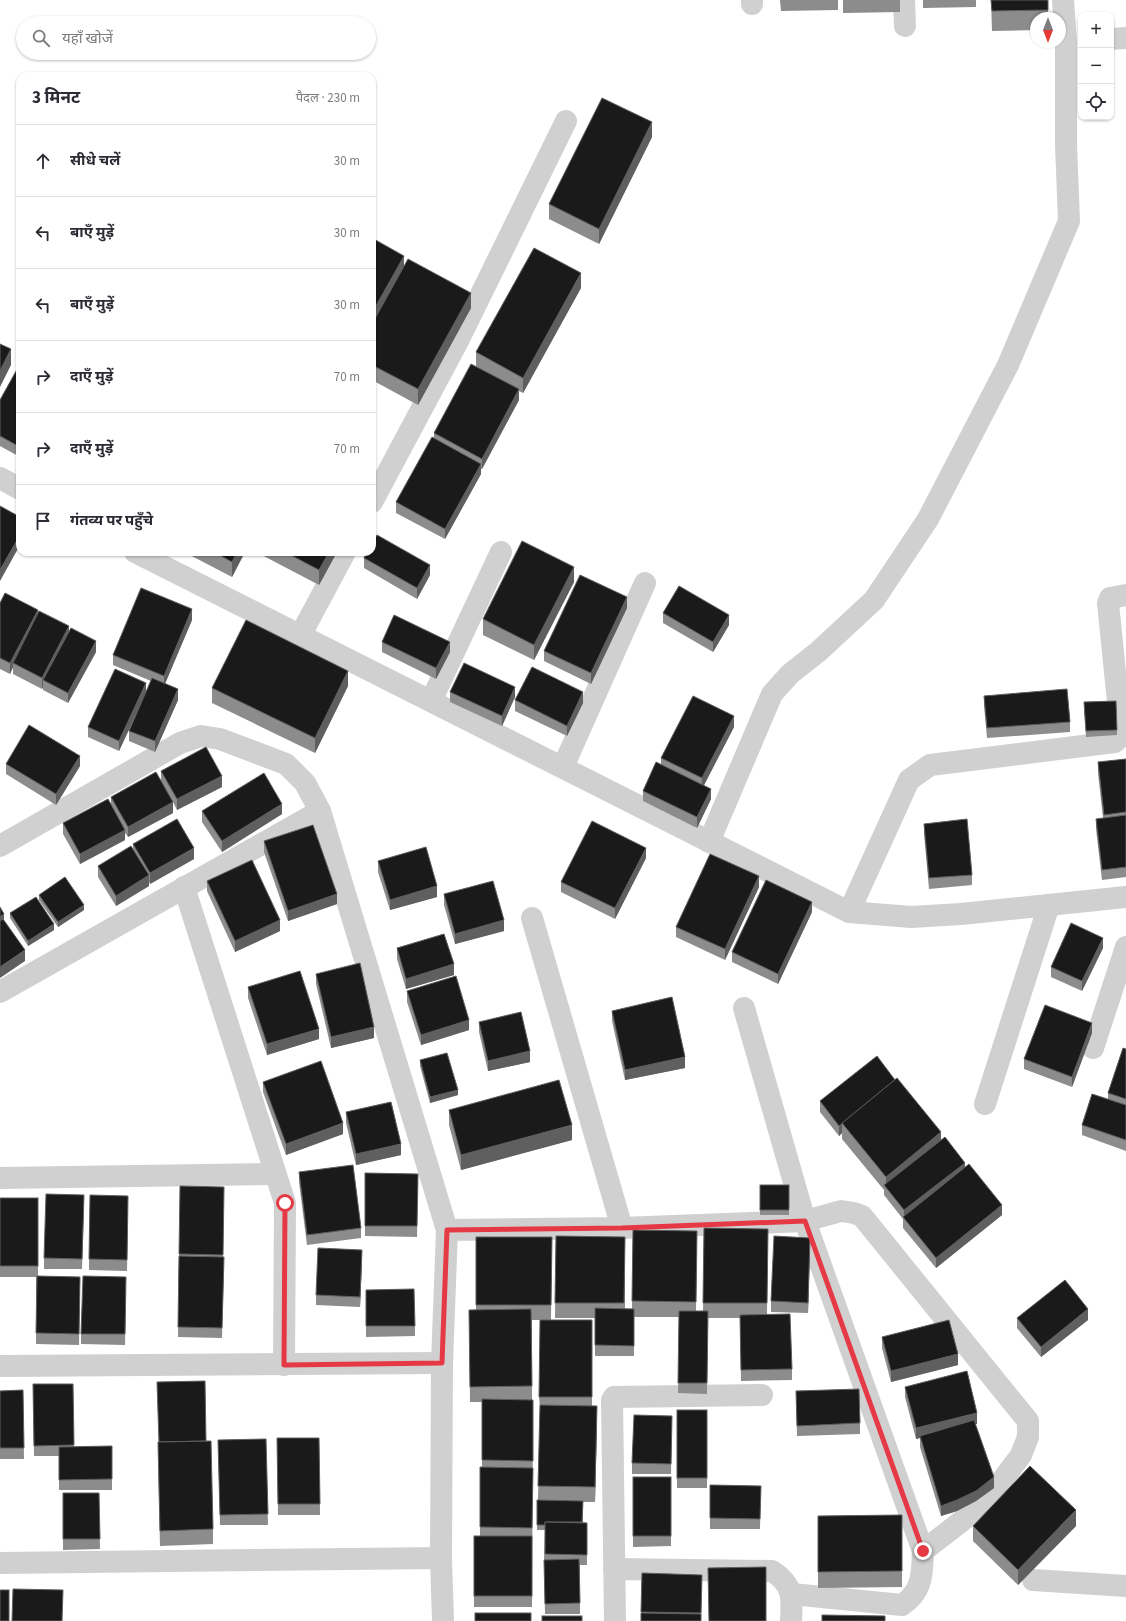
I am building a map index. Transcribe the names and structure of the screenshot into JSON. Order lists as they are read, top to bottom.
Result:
{
  "north": "bottom",
  "page": {
    "map_buttons": ["+", "−"],
    "search": "यहाँ खोजें",
    "heading": ["3 मिनट", "पैदल · 230 m"],
    "list": [
      ["सीधे चलें", "30 m"],
      ["बाएँ मुड़ें", "30 m"],
      ["बाएँ मुड़ें", "30 m"],
      ["दाएँ मुड़ें", "70 m"],
      ["दाएँ मुड़ें", "70 m"],
      "गंतव्य पर पहुँचे"
    ]
  }
}
